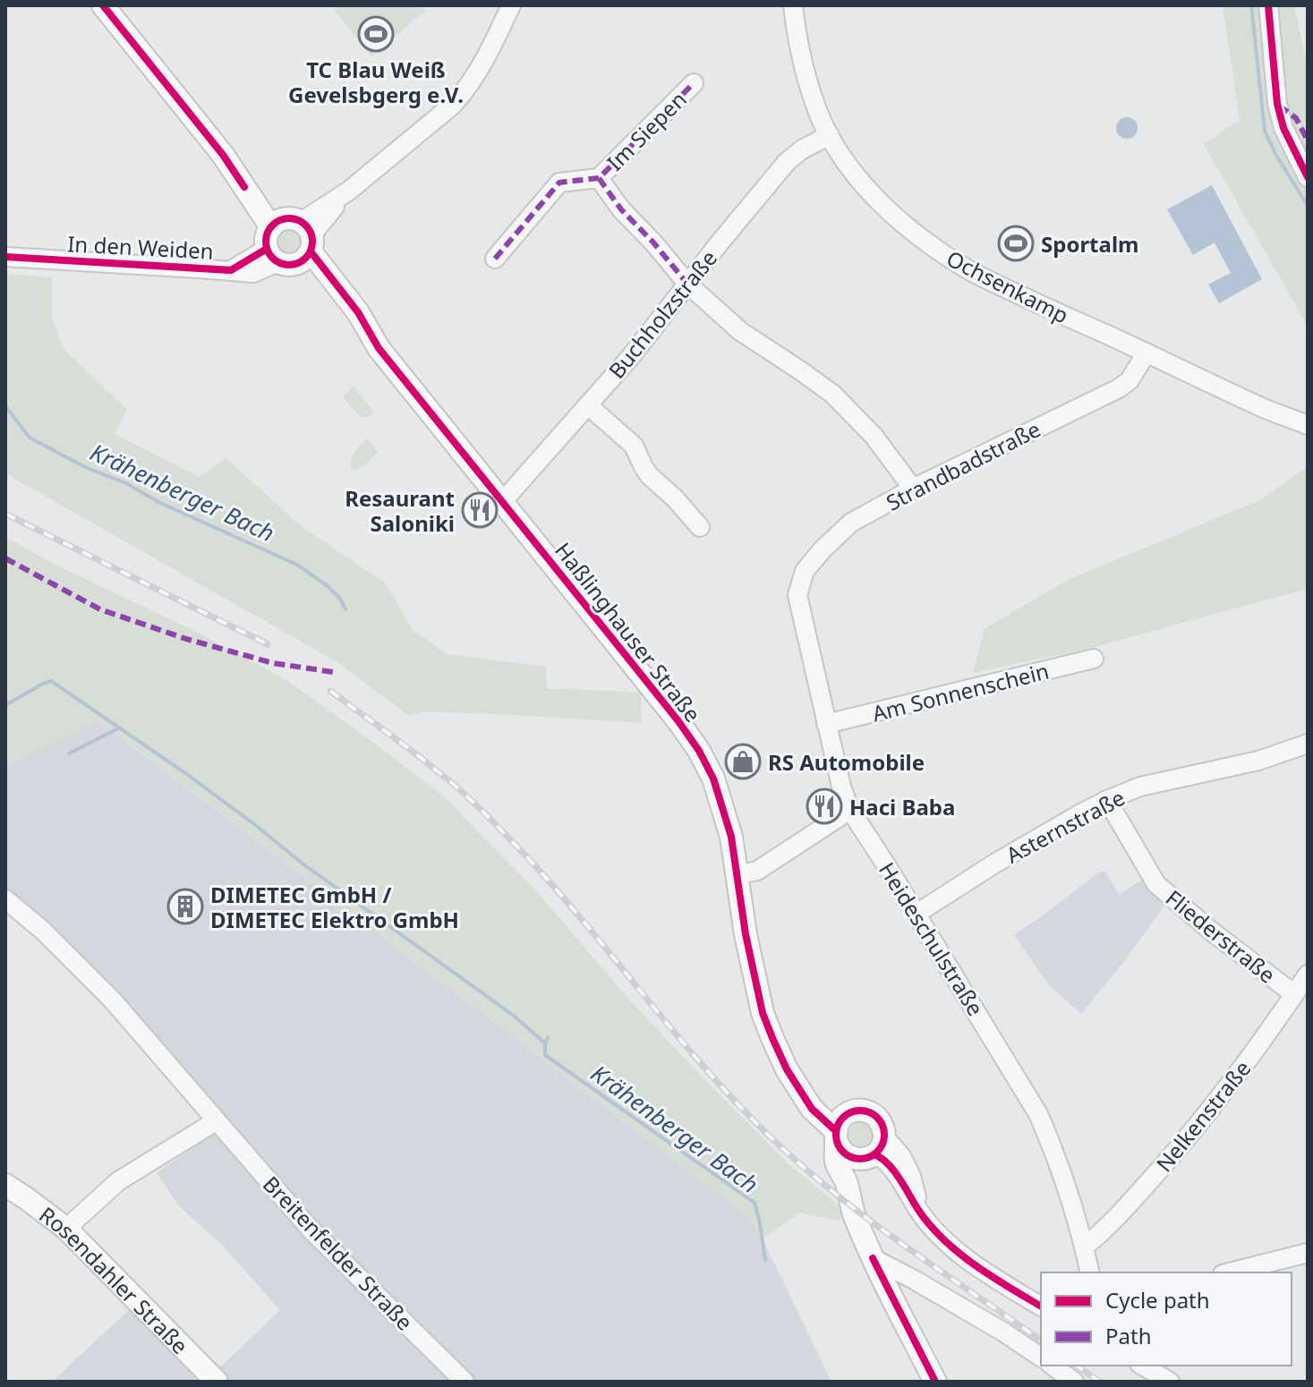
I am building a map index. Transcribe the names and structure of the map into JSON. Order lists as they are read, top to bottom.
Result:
{
  "streets": {
    "main road": ["Haßlinghauser Straße", "Rosendahler Straße"],
    "street": [
      "Im Siepen",
      "In den Weiden",
      "Ochsenkamp",
      "Buchholzstraße",
      "Strandbadstraße",
      "Am Sonnenschein",
      "Asternstraße",
      "Fliederstraße",
      "Heideschulstraße",
      "Nelkenstraße",
      "Breitenfelder Straße"
    ]
  },
  "crossings": [
    ["Im Siepen", "Buchholzstraße"],
    ["Im Siepen", "Strandbadstraße"],
    ["In den Weiden", "Haßlinghauser Straße"],
    ["Ochsenkamp", "Buchholzstraße"],
    ["Ochsenkamp", "Strandbadstraße"],
    ["Buchholzstraße", "Haßlinghauser Straße"],
    ["Strandbadstraße", "Heideschulstraße"],
    ["Am Sonnenschein", "Heideschulstraße"],
    ["Asternstraße", "Fliederstraße"],
    ["Asternstraße", "Heideschulstraße"],
    ["Fliederstraße", "Nelkenstraße"],
    ["Heideschulstraße", "Nelkenstraße"]
  ],
  "water": ["Krähenberger Bach"],
  "places": {
    "sports": ["TC Blau Weiß Gevelsbgerg e.V.", "Sportalm"],
    "restaurant": ["Resaurant Saloniki", "Haci Baba"],
    "shop": ["RS Automobile"],
    "building": ["DIMETEC GmbH / DIMETEC Elektro GmbH"]
  },
  "legend": ["Cycle path", "Path"]
}
